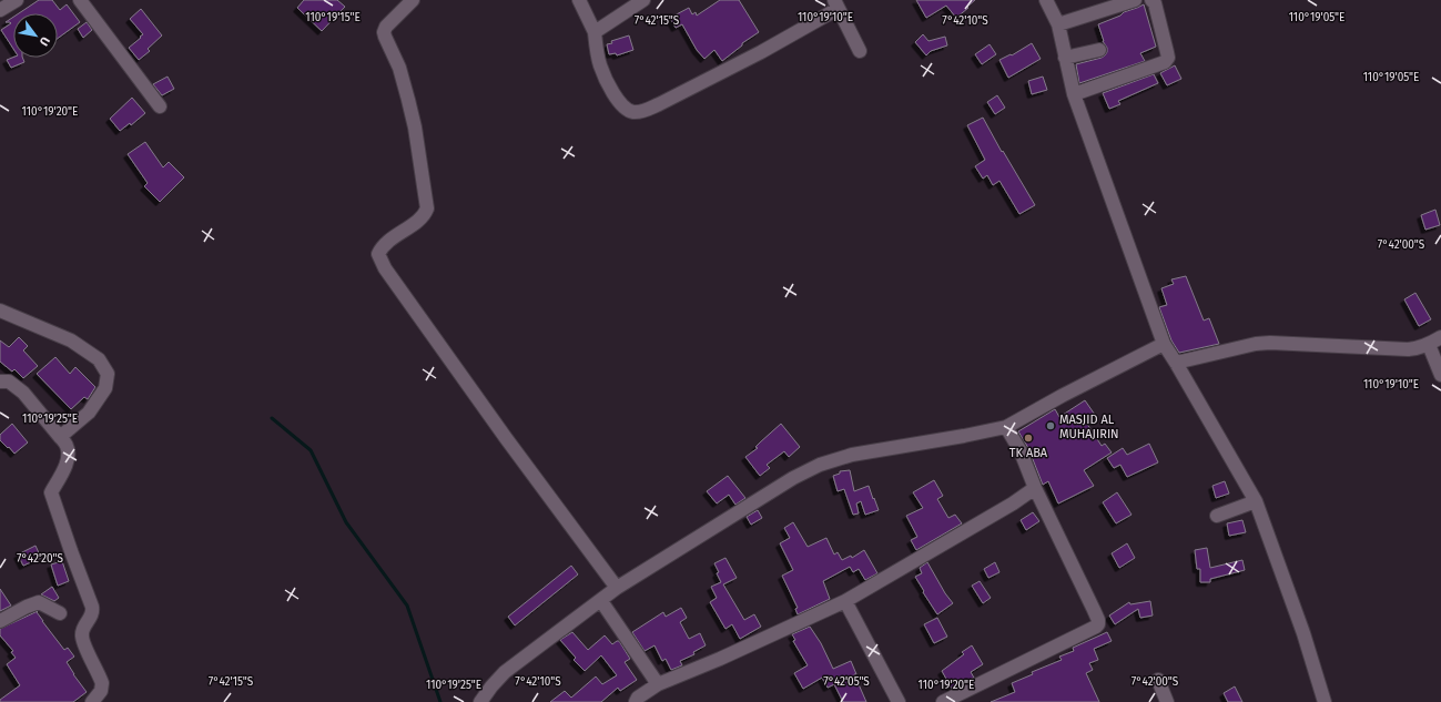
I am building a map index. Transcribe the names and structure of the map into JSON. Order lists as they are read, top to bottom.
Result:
{
  "places": ["MASJID AL MUHAJIRIN", "TK ABA"],
  "north": "bottom right",
  "coordinates": [
    "110°19'05\"E",
    "110°19'15\"E",
    "110°19'10\"E",
    "7°42'15\"S",
    "7°42'10\"S",
    "110°19'20\"E",
    "7°42'00\"S",
    "110°19'25\"E",
    "7°42'20\"S",
    "7°42'05\"S"
  ]
}
